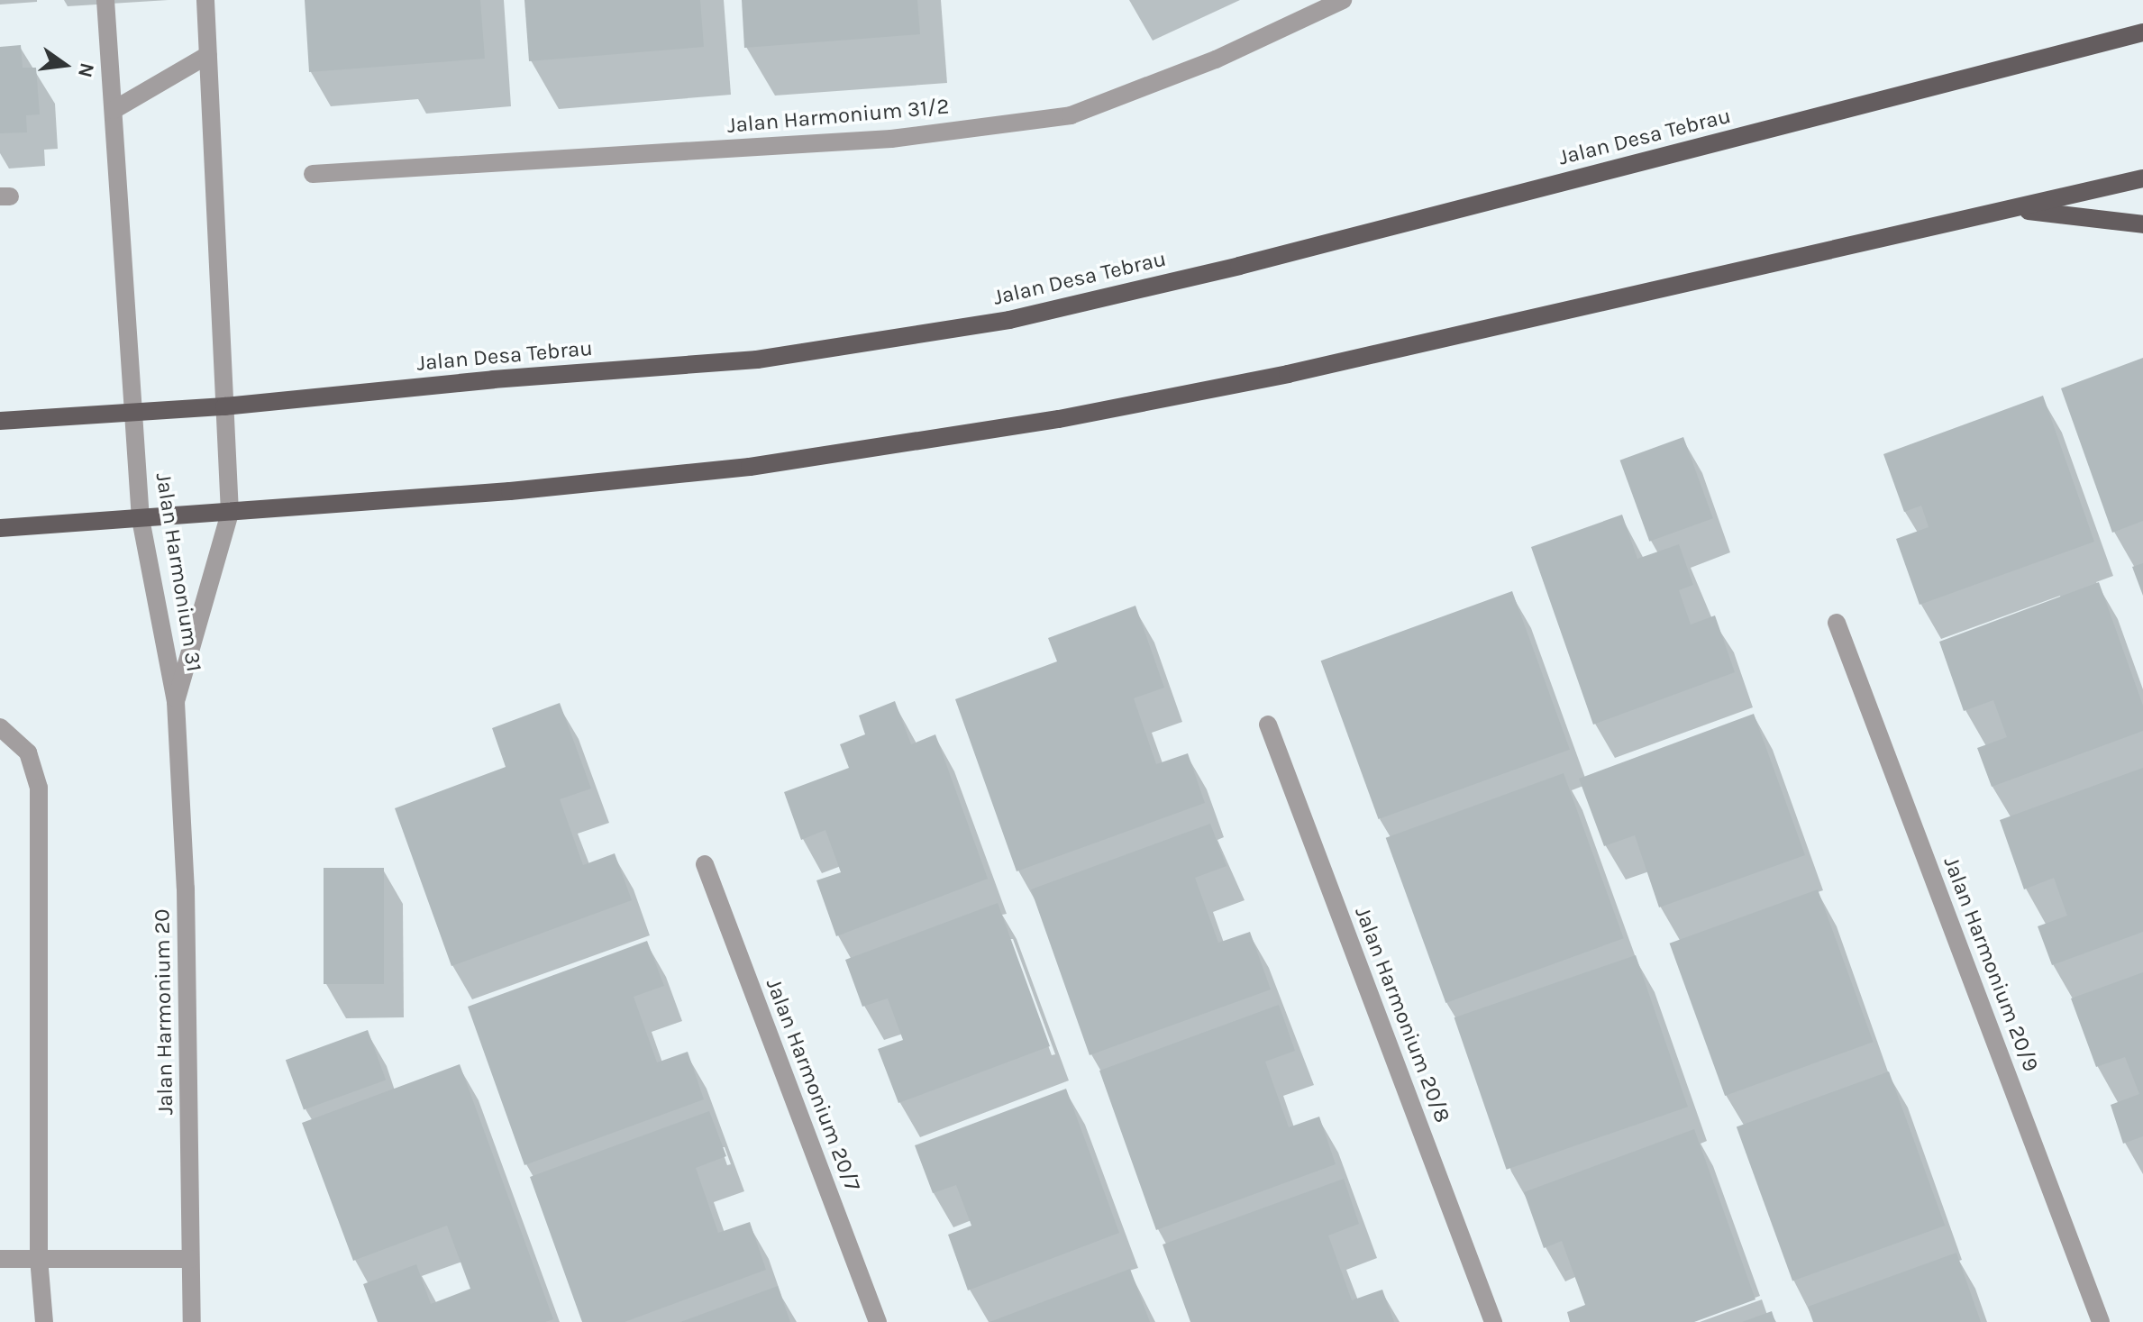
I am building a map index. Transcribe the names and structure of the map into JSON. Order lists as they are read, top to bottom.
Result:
{
  "streets": {
    "main road": ["Jalan Desa Tebrau"],
    "street": [
      "Jalan Harmonium 31/2",
      "Jalan Harmonium 31",
      "Jalan Harmonium 20/9",
      "Jalan Harmonium 20",
      "Jalan Harmonium 20/8",
      "Jalan Harmonium 20/7"
    ]
  },
  "crossings": [
    ["Jalan Desa Tebrau", "Jalan Harmonium 31"],
    ["Jalan Harmonium 31", "Jalan Harmonium 20"]
  ],
  "north": "right"
}
